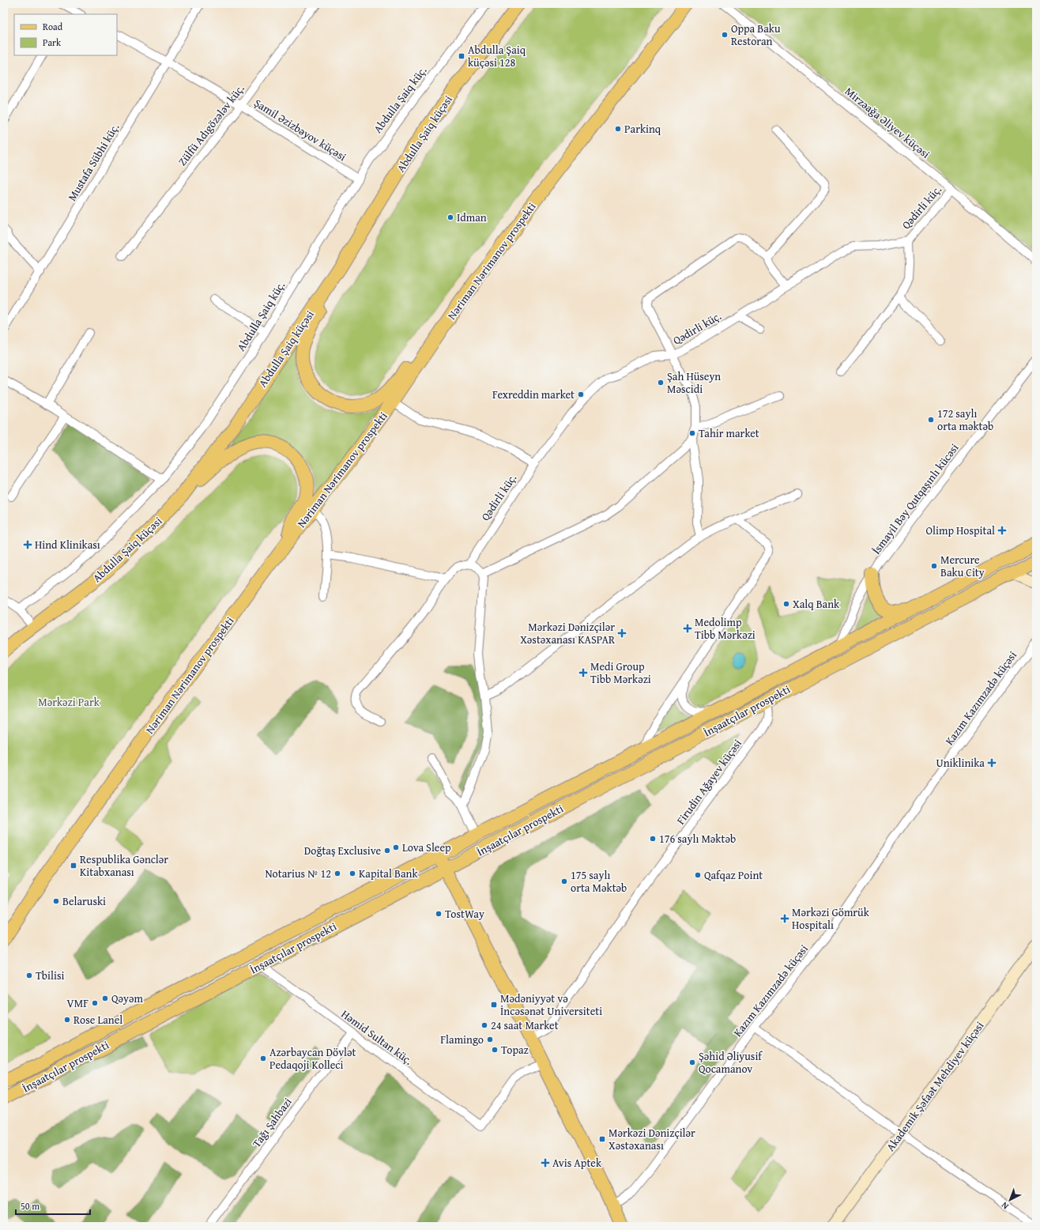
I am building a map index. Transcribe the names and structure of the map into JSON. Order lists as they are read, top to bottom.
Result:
{
  "streets": {
    "main road": ["Abdulla Şaiq küçəsi", "Nəriman Nərimanov prospekti", "İnşaatçılar prospekti"],
    "street": [
      "Abdulla Şaiq küç.",
      "Mirzəağa Əliyev küçəsi",
      "Zülfü Adıgözələv küç.",
      "Şamil Əzizbəyov küçəsi",
      "Mustafa Sübhi küç.",
      "Qədirli küç.",
      "İsmayil Bəy Qutqaşınlı kücəsi",
      "Kazım Kazımzadə küçəsi",
      "Firudin Ağayev küçəsi",
      "Həmid Sultan küç.",
      "Akademik Şəfaət Mehdiyev küçəsi",
      "Tağı Şahbazi"
    ]
  },
  "crossings": [
    ["Abdulla Şaiq küç.", "Şamil Əzizbəyov küçəsi"],
    ["Mirzəağa Əliyev küçəsi", "Qədirli küç."],
    ["Zülfü Adıgözələv küç.", "Şamil Əzizbəyov küçəsi"],
    ["Şamil Əzizbəyov küçəsi", "Mustafa Sübhi küç."],
    ["İsmayil Bəy Qutqaşınlı kücəsi", "İnşaatçılar prospekti"],
    ["İnşaatçılar prospekti", "Firudin Ağayev küçəsi"],
    ["İnşaatçılar prospekti", "Həmid Sultan küç."],
    ["Həmid Sultan küç.", "Tağı Şahbazi"]
  ],
  "parks": ["Mərkəzi Park"],
  "places": {
    "other": [
      "Oppa Baku Restoran",
      "Parkinq",
      "Idman",
      "Şah Hüseyn Məscidi",
      "Fexreddin market",
      "172 saylı orta məktəb",
      "Tahir market",
      "Mercure Baku City",
      "Xalq Bank",
      "176 saylı Məktəb",
      "Lova Sleep",
      "Doğtaş Exclusive",
      "Notarius № 12",
      "Kapital Bank",
      "Qafqaz Point",
      "175 saylı orta Məktəb",
      "Belaruski",
      "TostWay",
      "Tbilisi",
      "Qəyəm",
      "VMF",
      "Rose Lanel",
      "24 saat Market",
      "Flamingo",
      "Topaz",
      "Azərbaycan Dövlət Pedaqoji Kolleci",
      "Şəhid Əliyusif Qocamanov"
    ],
    "transit": [
      "Abdulla Şaiq küçəsi 128",
      "Respublika Gənclər Kitabxanası",
      "Mədəniyyət və İncəsənət Universiteti",
      "Mərkəzi Dənizçilər Xəstəxanası"
    ],
    "health": [
      "Olimp Hospital",
      "Hind Klinikası",
      "Medolimp Tibb Mərkəzi",
      "Mərkəzi Dənizçilər Xəstəxanası KASPAR",
      "Medi Group Tibb Mərkəzi",
      "Uniklinika",
      "Mərkəzi Gömrük Hospitalı",
      "Avis Aptek"
    ]
  },
  "legend": ["Road", "Park"],
  "scale_bar": "50 m",
  "north": "bottom left"
}
